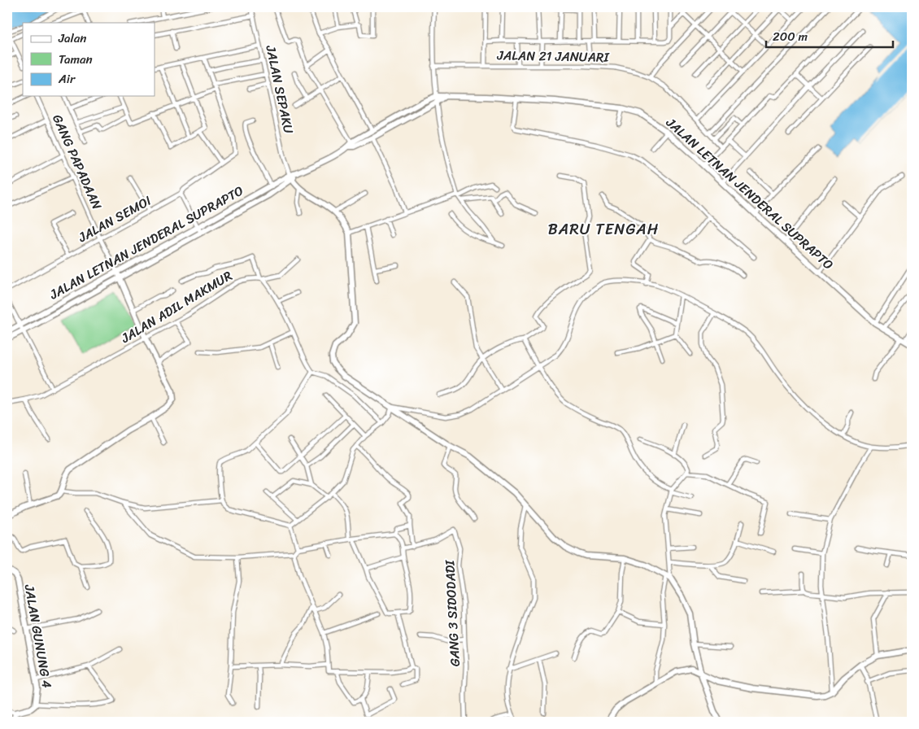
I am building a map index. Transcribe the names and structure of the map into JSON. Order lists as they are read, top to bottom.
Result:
{
  "streets": {
    "main road": ["JALAN LETNAN JENDERAL SUPRAPTO", "JALAN GUNUNG 4"],
    "street": [
      "JALAN 21 JANUARI",
      "JALAN SEPAKU",
      "GANG PAPADAAN",
      "JALAN SEMOI",
      "JALAN ADIL MAKMUR",
      "GANG 3 SIDODADI"
    ]
  },
  "crossings": [
    ["JALAN SEPAKU", "JALAN LETNAN JENDERAL SUPRAPTO"],
    ["GANG PAPADAAN", "JALAN LETNAN JENDERAL SUPRAPTO"],
    ["GANG PAPADAAN", "JALAN SEMOI"]
  ],
  "districts": ["BARU TENGAH"],
  "legend": ["Jalan", "Taman", "Air"],
  "scale_bar": "200 m"
}
